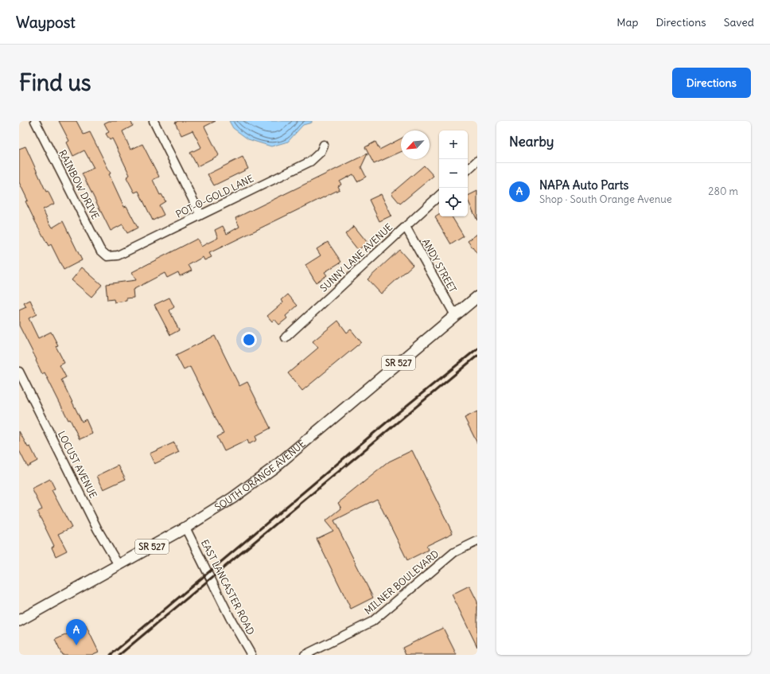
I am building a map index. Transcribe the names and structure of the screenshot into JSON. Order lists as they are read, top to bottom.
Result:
{
  "streets": {
    "main road": ["SR 527", "SOUTH ORANGE AVENUE"],
    "street": [
      "RAINBOW DRIVE",
      "POT-O-GOLD LANE",
      "SUNNY LANE AVENUE",
      "ANDY STREET",
      "LOCUST AVENUE",
      "MILNER BOULEVARD",
      "EAST LANCASTER ROAD"
    ]
  },
  "crossings": [
    ["RAINBOW DRIVE", "POT-O-GOLD LANE"],
    ["SUNNY LANE AVENUE", "ANDY STREET"],
    ["ANDY STREET", "SOUTH ORANGE AVENUE"],
    ["LOCUST AVENUE", "SOUTH ORANGE AVENUE"],
    ["SOUTH ORANGE AVENUE", "EAST LANCASTER ROAD"]
  ],
  "north": "bottom left",
  "page": {
    "header": "Waypost",
    "nav": ["Map", "Directions", "Saved"],
    "buttons": "Directions",
    "title": "Find us",
    "heading": "Nearby",
    "map_buttons": ["+", "−"],
    "list": [
      {
        "mark": "A",
        "name": "NAPA Auto Parts",
        "note": "Shop · South Orange Avenue",
        "value": "280 m"
      }
    ],
    "pins": "A"
  }
}
